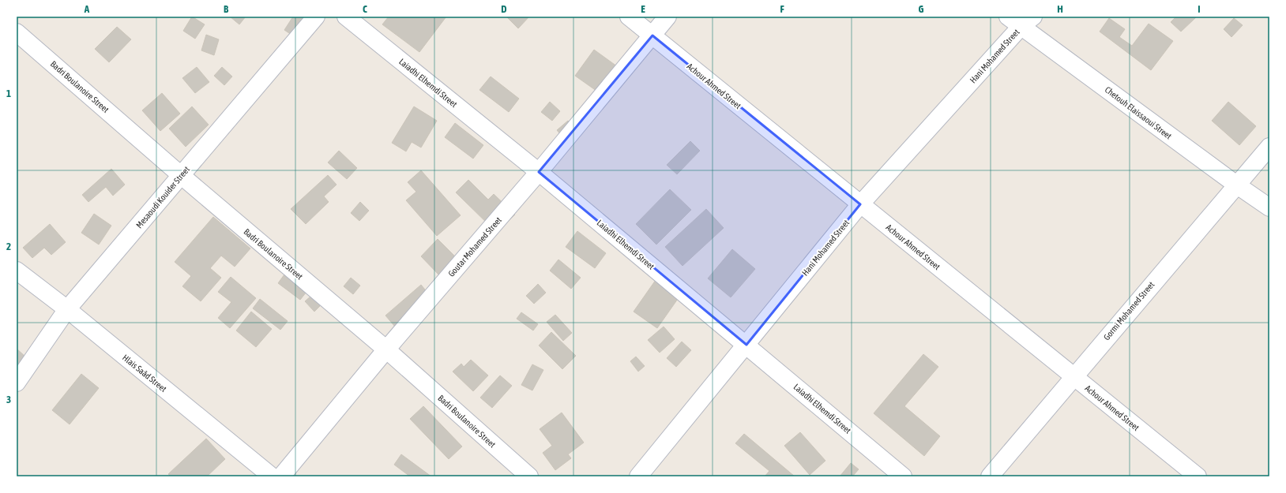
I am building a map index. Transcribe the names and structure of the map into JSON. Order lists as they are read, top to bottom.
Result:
{
  "streets": {
    "street": [
      "Hani Mohamed Street",
      "Laiadhi Elhemdi Street",
      "Achour Ahmed Street",
      "Badri Boulanoire Street",
      "Chetouh Elaissaoui Street",
      "Mesaoudi Kouider Street",
      "Goutar Mohamed Street",
      "Gormi Mohamed Street",
      "Hlais Saâd Street"
    ]
  },
  "crossings": [
    ["Hani Mohamed Street", "Laiadhi Elhemdi Street"],
    ["Hani Mohamed Street", "Achour Ahmed Street"],
    ["Hani Mohamed Street", "Chetouh Elaissaoui Street"],
    ["Laiadhi Elhemdi Street", "Goutar Mohamed Street"],
    ["Achour Ahmed Street", "Goutar Mohamed Street"],
    ["Achour Ahmed Street", "Gormi Mohamed Street"],
    ["Badri Boulanoire Street", "Mesaoudi Kouider Street"],
    ["Badri Boulanoire Street", "Goutar Mohamed Street"],
    ["Chetouh Elaissaoui Street", "Gormi Mohamed Street"],
    ["Mesaoudi Kouider Street", "Hlais Saâd Street"]
  ],
  "grid": {
    "columns": [
      "A",
      "B",
      "C",
      "D",
      "E",
      "F",
      "G",
      "H",
      "I"
    ],
    "rows": ["1", "2", "3"]
  }
}
